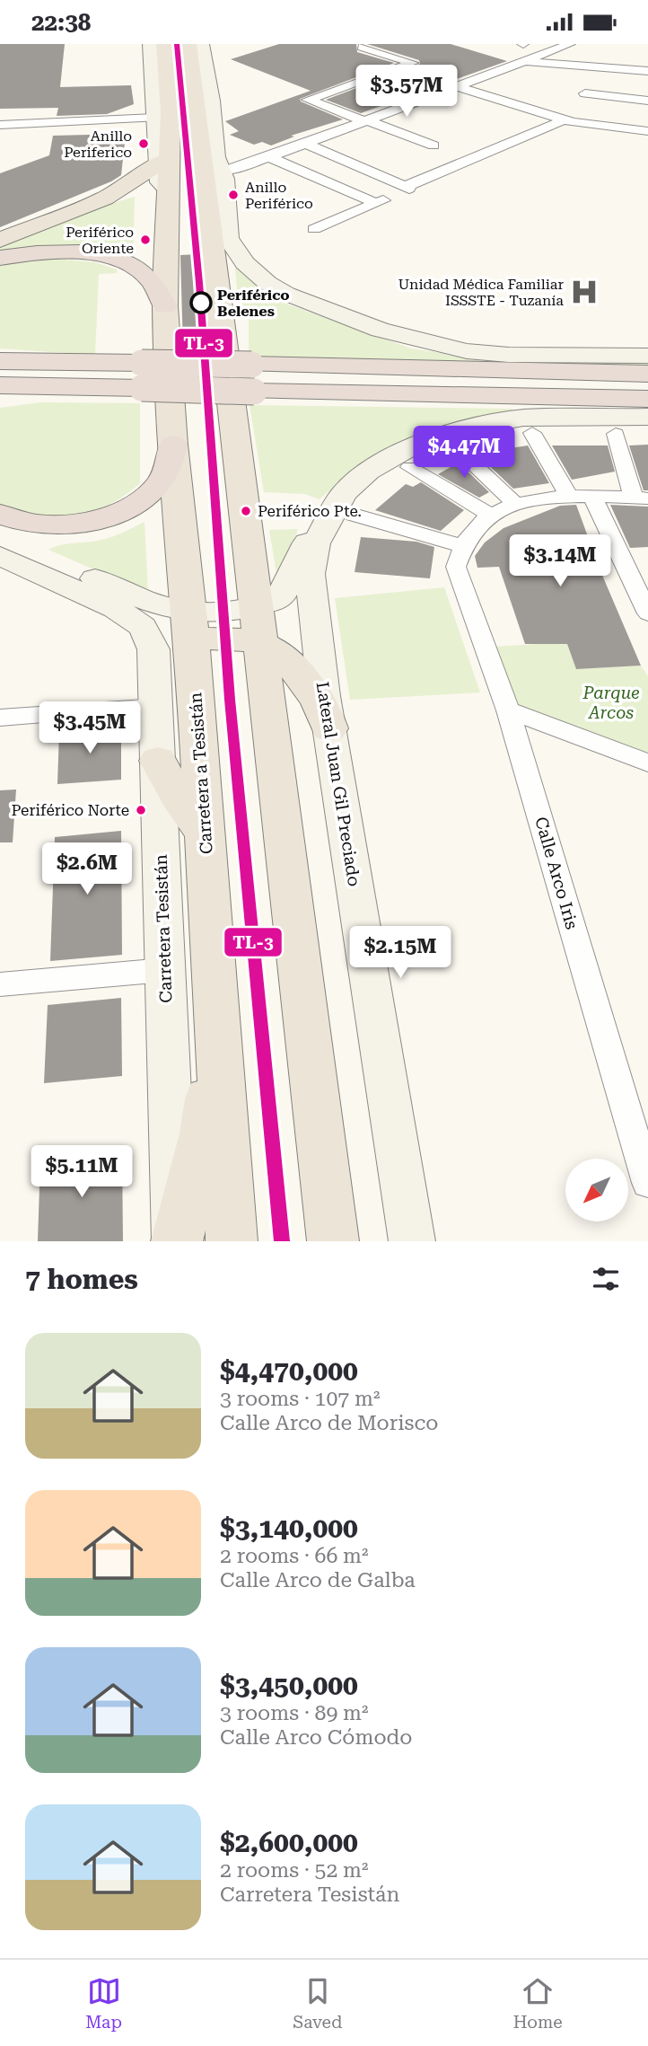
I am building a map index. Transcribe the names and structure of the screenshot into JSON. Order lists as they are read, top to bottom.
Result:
{
  "streets": {
    "main road": ["Carretera a Tesistán", "Lateral Juan Gil Preciado", "Carretera Tesistán"],
    "street": ["Calle Arco Iris"]
  },
  "parks": ["Parque Arcos"],
  "places": {
    "other": [
      "Anillo Periferico",
      "Anillo Periférico",
      "Periférico Oriente",
      "Periférico Belenes",
      "Periférico Pte.",
      "Periférico Norte"
    ],
    "hospital": ["Unidad Médica Familiar ISSSTE - Tuzanía"]
  },
  "lines": ["transit line TL-3"],
  "north": "bottom left",
  "page": {
    "status": "22:38",
    "price": [
      "$3.57M",
      "$4.47M",
      "$3.14M",
      "$3.45M",
      "$2.6M",
      "$2.15M",
      "$5.11M"
    ],
    "heading": "7 homes",
    "list": [
      {
        "name": "$4,470,000",
        "note": "3 rooms · 107 m² · Calle Arco de Morisco"
      },
      {
        "name": "$3,140,000",
        "note": "2 rooms · 66 m² · Calle Arco de Galba"
      },
      {
        "name": "$3,450,000",
        "note": "3 rooms · 89 m² · Calle Arco Cómodo"
      },
      {
        "name": "$2,600,000",
        "note": "2 rooms · 52 m² · Carretera Tesistán"
      }
    ],
    "tabs": ["Map", "Saved", "Home"]
  }
}
